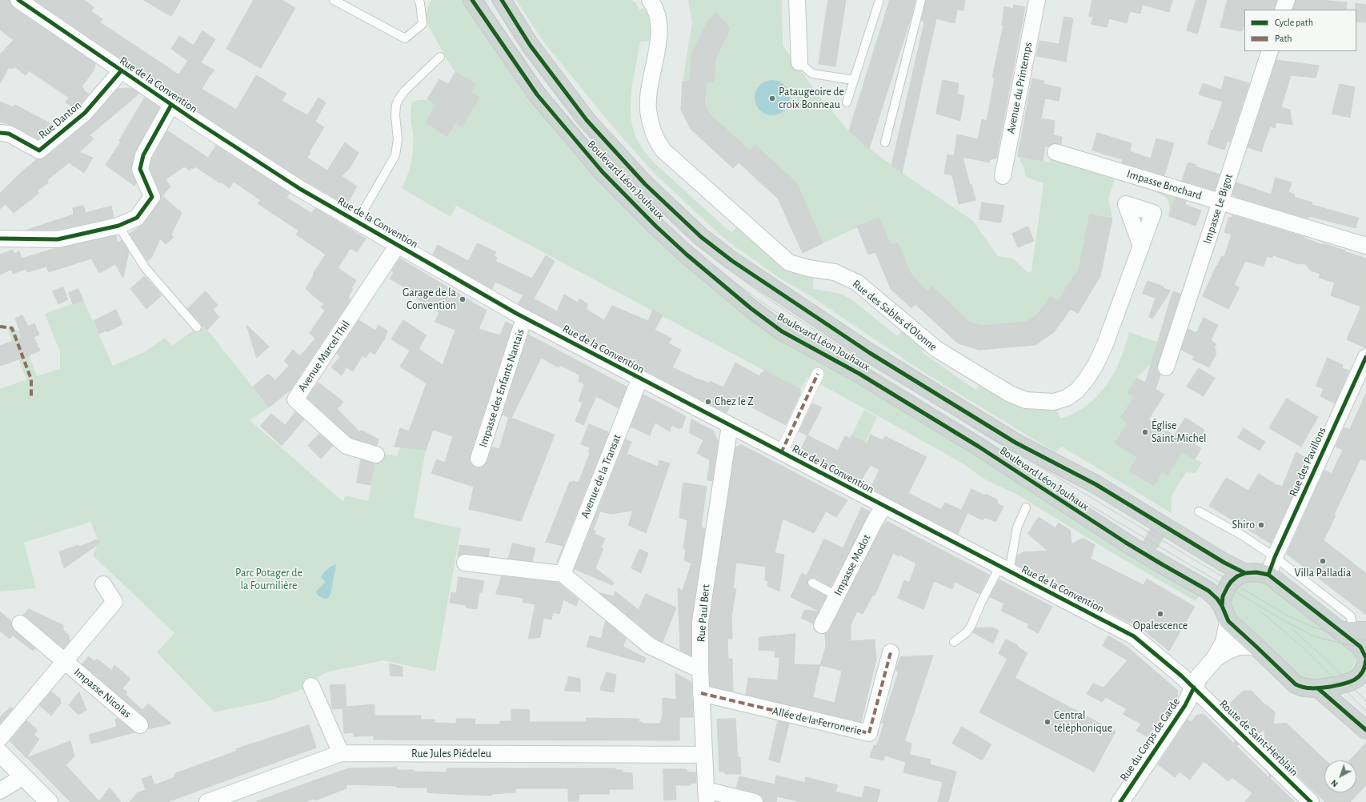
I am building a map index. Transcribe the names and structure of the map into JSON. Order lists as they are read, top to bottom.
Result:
{
  "streets": {
    "main road": ["Boulevard Léon Jouhaux"],
    "street": [
      "Rue de la Convention",
      "Avenue du Printemps",
      "Rue Danton",
      "Impasse Brochard",
      "Impasse Le Bigot",
      "Rue des Sables d'Olonne",
      "Avenue Marcel Thil",
      "Impasse des Enfants Nantais",
      "Rue des Pavillons",
      "Avenue de la Transat",
      "Impasse Modot",
      "Rue Paul Bert",
      "Impasse Nicolas",
      "Allée de la Ferronerie",
      "Route de Saint-Herblain",
      "Rue du Corps de Garde",
      "Rue Jules Piédeleu"
    ]
  },
  "crossings": [
    ["Rue de la Convention", "Rue Danton"],
    ["Rue de la Convention", "Avenue Marcel Thil"],
    ["Rue de la Convention", "Impasse des Enfants Nantais"],
    ["Rue de la Convention", "Avenue de la Transat"],
    ["Rue de la Convention", "Impasse Modot"],
    ["Rue de la Convention", "Rue Paul Bert"],
    ["Rue de la Convention", "Route de Saint-Herblain"],
    ["Rue de la Convention", "Rue du Corps de Garde"],
    ["Boulevard Léon Jouhaux", "Rue du Corps de Garde"],
    ["Impasse Brochard", "Impasse Le Bigot"],
    ["Rue Paul Bert", "Allée de la Ferronerie"],
    ["Rue Paul Bert", "Rue Jules Piédeleu"],
    ["Route de Saint-Herblain", "Rue du Corps de Garde"]
  ],
  "parks": ["Parc Potager de la Fournilière"],
  "places": [
    "Pataugeoire de croix Bonneau",
    "Garage de la Convention",
    "Chez le Z",
    "Église Saint-Michel",
    "Shiro",
    "Villa Palladia",
    "Opalescence",
    "Central téléphonique"
  ],
  "legend": ["Cycle path", "Path"],
  "north": "bottom left"
}
